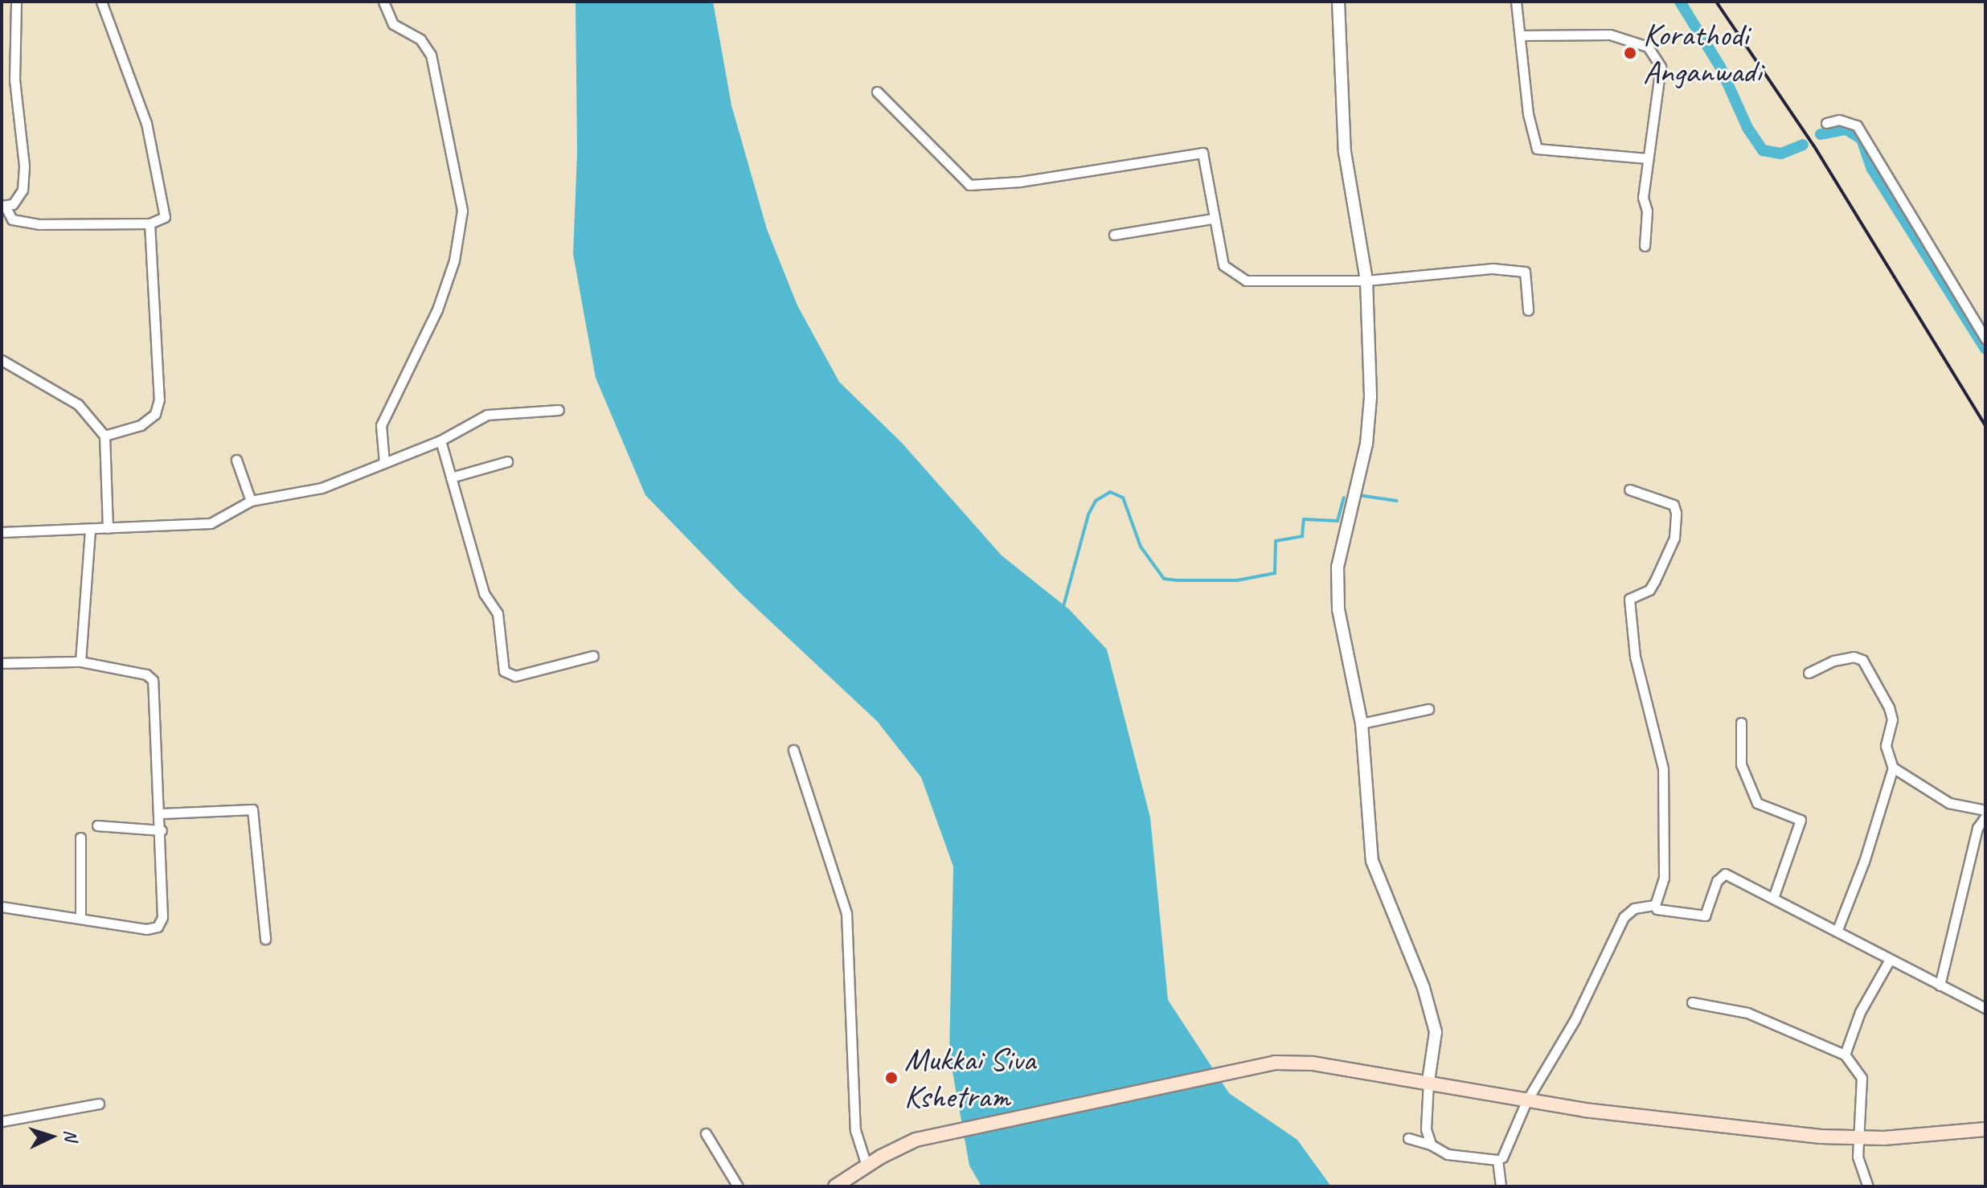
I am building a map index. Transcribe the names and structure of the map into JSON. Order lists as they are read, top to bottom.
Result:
{
  "places": ["Korathodi Anganwadi", "Mukkai Siva Kshetram"],
  "north": "right"
}
